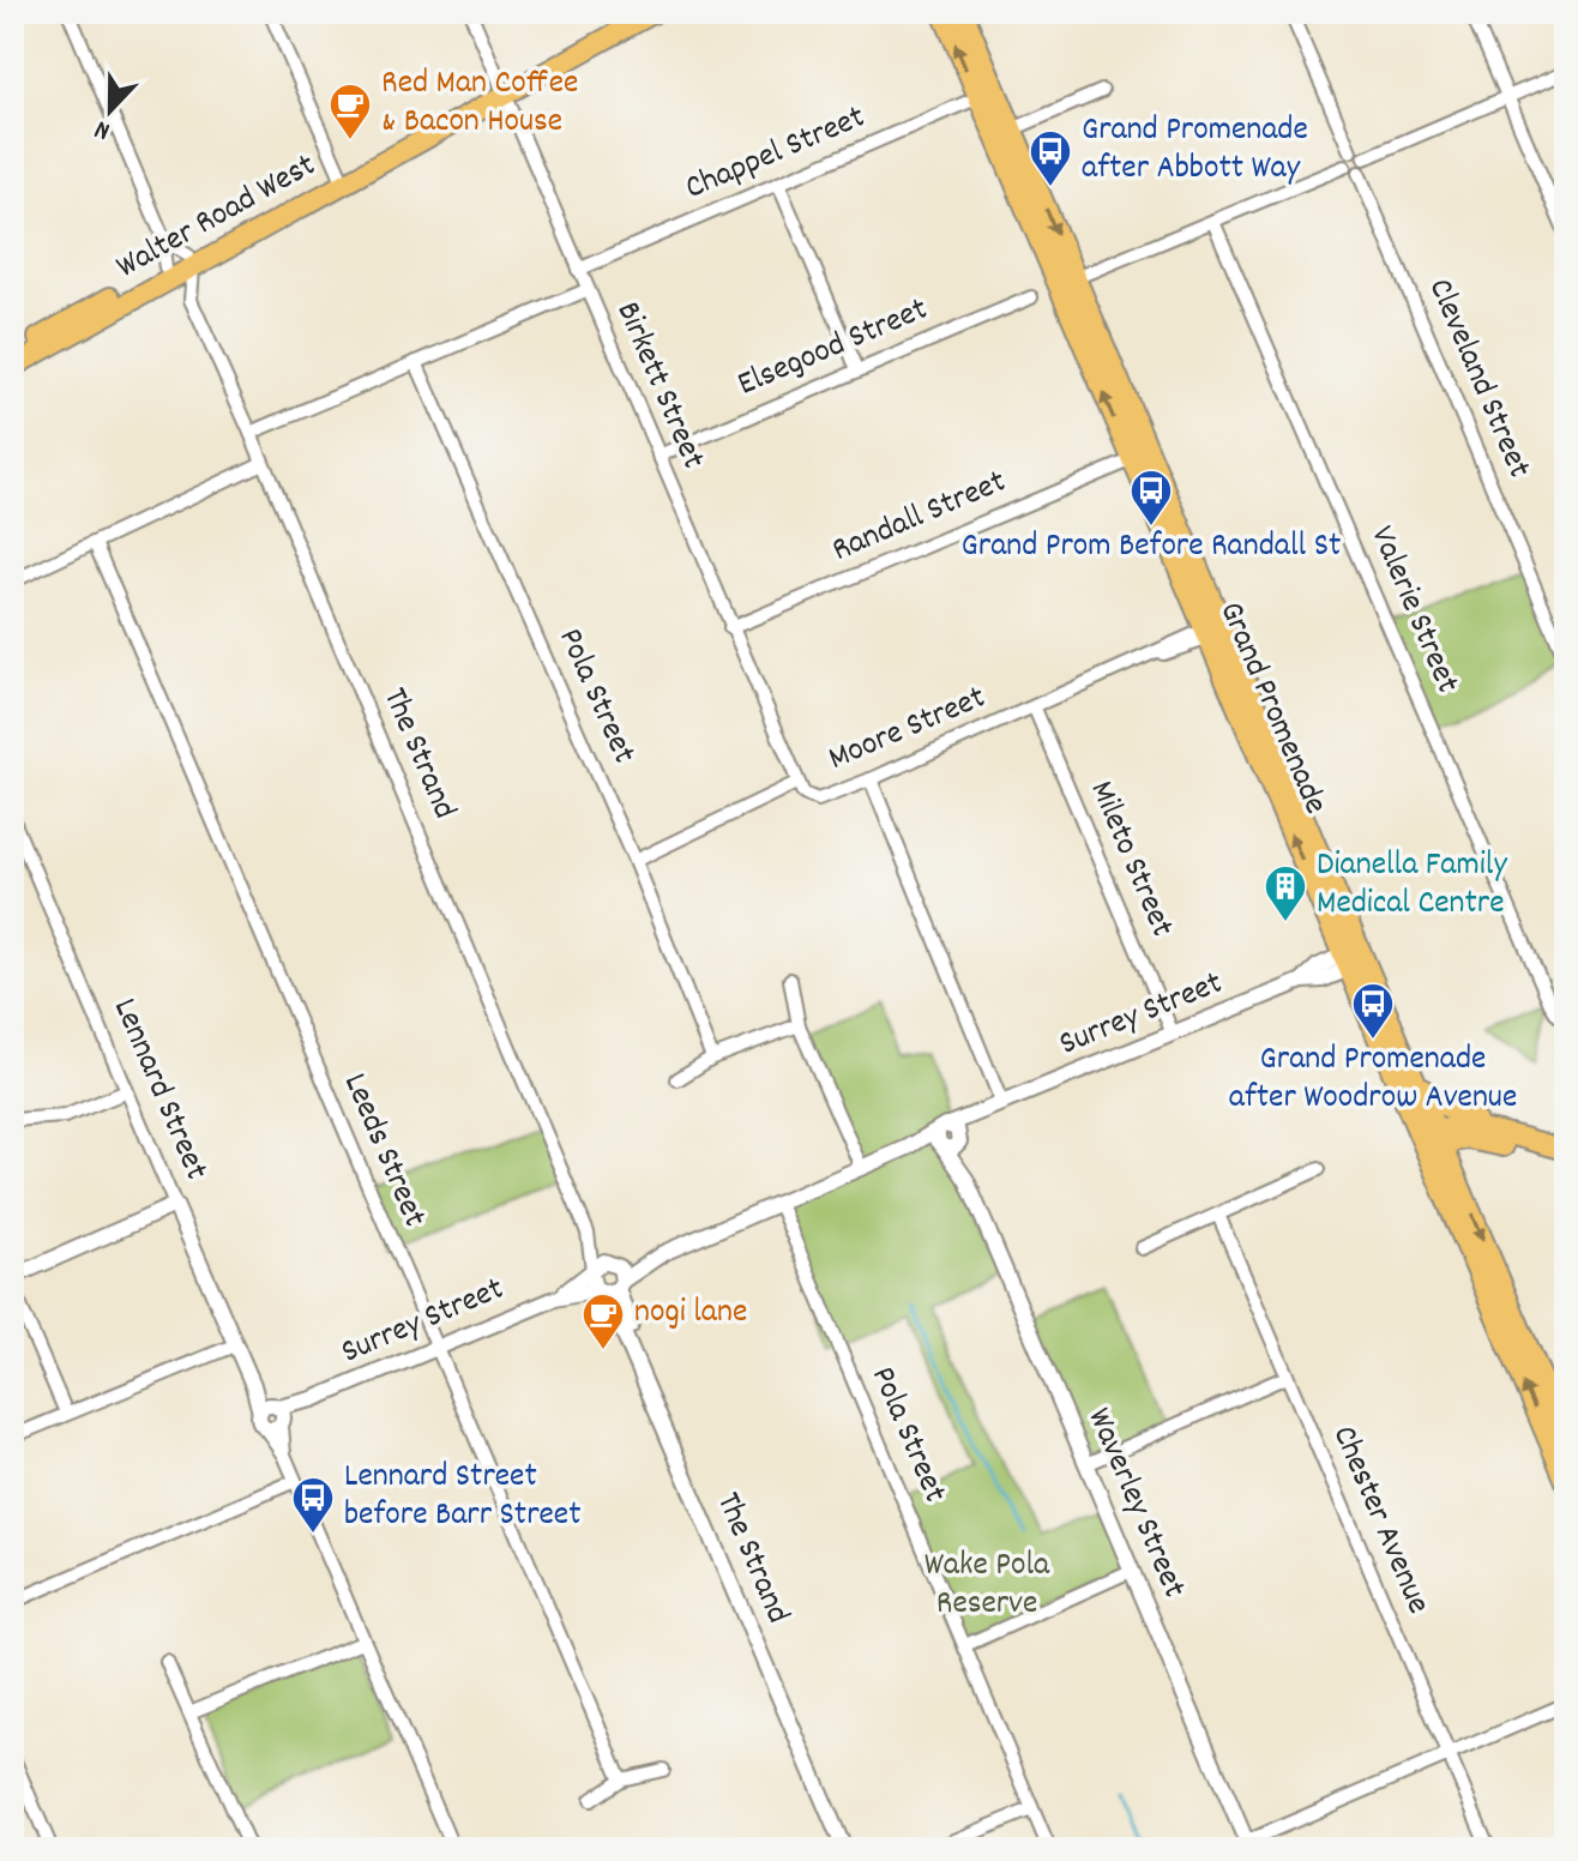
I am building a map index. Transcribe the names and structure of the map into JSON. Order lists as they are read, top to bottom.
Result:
{
  "streets": {
    "main road": ["Walter Road West", "Grand Promenade"],
    "street": [
      "Chappel Street",
      "Elsegood Street",
      "Cleveland Street",
      "Birkett Street",
      "Randall Street",
      "Valerie Street",
      "Pola Street",
      "Moore Street",
      "The Strand",
      "Mileto Street",
      "Surrey Street",
      "Lennard Street",
      "Leeds Street",
      "Waverley Street",
      "Chester Avenue"
    ]
  },
  "crossings": [
    ["Chappel Street", "Birkett Street"],
    ["Chappel Street", "Grand Promenade"],
    ["Walter Road West", "Birkett Street"],
    ["Walter Road West", "The Strand"],
    ["Elsegood Street", "Birkett Street"],
    ["Birkett Street", "Randall Street"],
    ["Birkett Street", "Moore Street"],
    ["Randall Street", "Grand Promenade"],
    ["Pola Street", "Moore Street"],
    ["Pola Street", "Surrey Street"],
    ["Grand Promenade", "Moore Street"],
    ["Grand Promenade", "Surrey Street"],
    ["Moore Street", "Mileto Street"],
    ["The Strand", "Surrey Street"],
    ["Mileto Street", "Surrey Street"],
    ["Surrey Street", "Lennard Street"],
    ["Surrey Street", "Leeds Street"],
    ["Surrey Street", "Waverley Street"]
  ],
  "parks": ["Wake Pola Reserve"],
  "places": {
    "cafe": ["Red Man Coffee & Bacon House", "nogi lane"],
    "bus stop": [
      "Grand Promenade after Abbott Way",
      "Grand Prom Before Randall St",
      "Grand Promenade after Woodrow Avenue",
      "Lennard Street before Barr Street"
    ],
    "building": ["Dianella Family Medical Centre"]
  },
  "north": "bottom"
}
